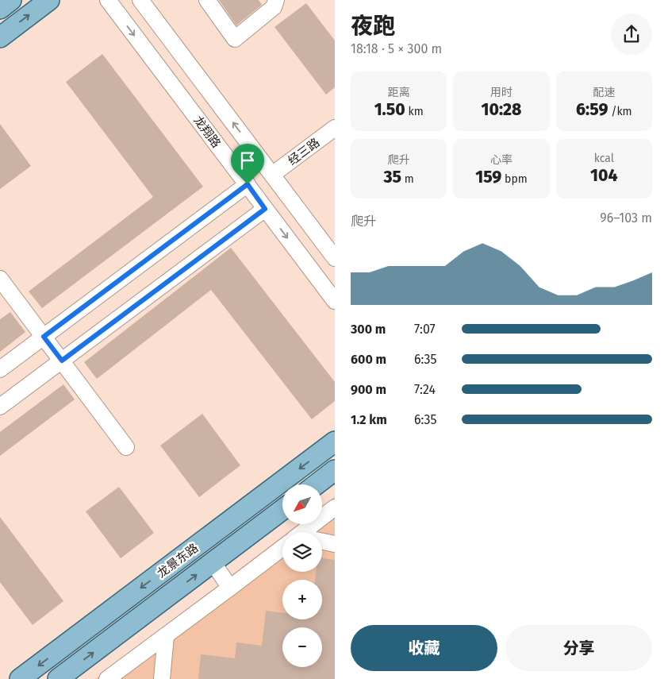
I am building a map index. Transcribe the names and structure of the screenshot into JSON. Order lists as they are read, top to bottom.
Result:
{
  "streets": {
    "main road": ["龙景东路"],
    "street": ["龙翔路", "经三路"]
  },
  "north": "bottom left",
  "page": {
    "heading": ["夜跑", "18:18 · 5 × 300 m"],
    "stats": [
      ["距离", "1.50 km"],
      ["用时", "10:28"],
      ["配速", "6:59 /km"],
      ["爬升", "35 m"],
      ["心率", "159 bpm"],
      ["kcal", "104"]
    ],
    "chart": ["爬升", "96–103 m"],
    "list": [
      {
        "name": "300 m",
        "note": "7:07"
      },
      {
        "name": "600 m",
        "note": "6:35"
      },
      {
        "name": "900 m",
        "note": "7:24"
      },
      {
        "name": "1.2 km",
        "note": "6:35"
      }
    ],
    "map_buttons": ["+", "−"],
    "buttons": ["收藏", "分享"]
  }
}
